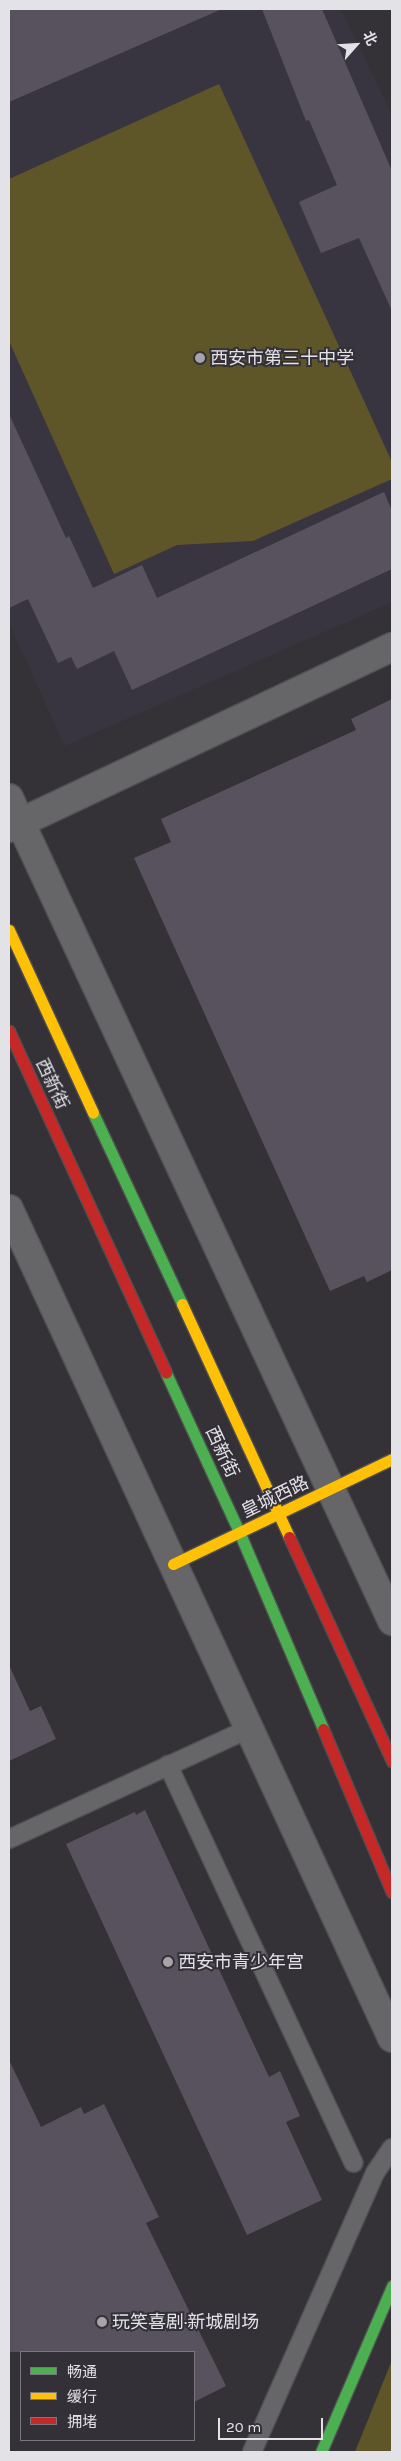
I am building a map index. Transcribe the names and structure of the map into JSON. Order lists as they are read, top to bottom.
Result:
{
  "streets": {
    "main road": ["西新街", "皇城西路"]
  },
  "crossings": [
    ["西新街", "皇城西路"]
  ],
  "places": ["西安市第三十中学", "西安市青少年宫", "玩笑喜剧·新城剧场"],
  "legend": ["畅通", "缓行", "拥堵"],
  "scale_bar": "20 m",
  "north": "top right"
}
